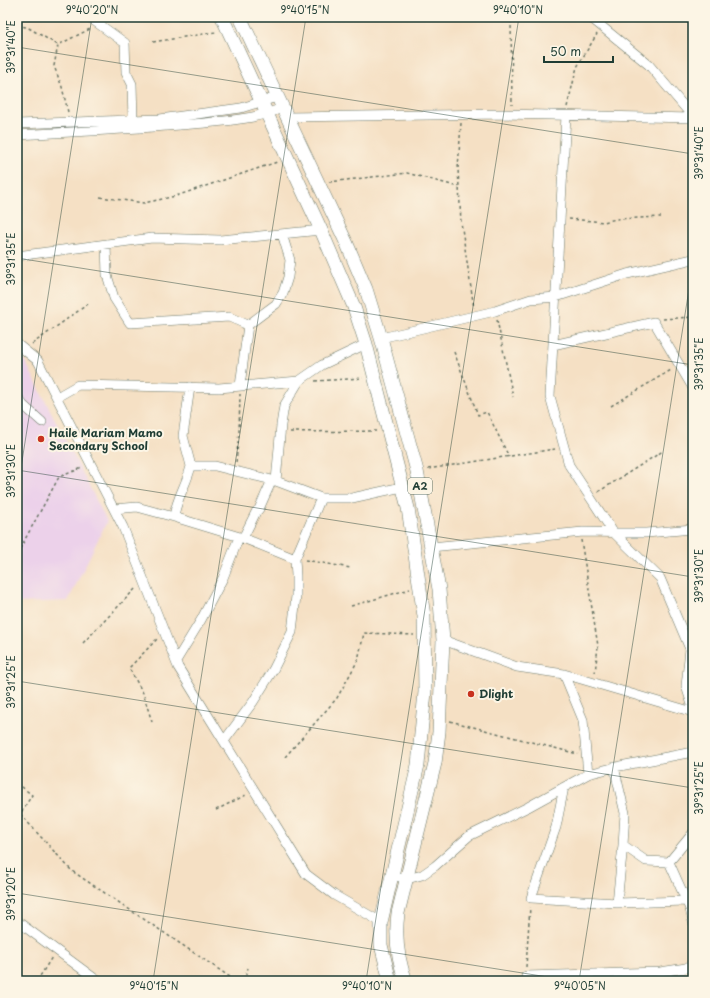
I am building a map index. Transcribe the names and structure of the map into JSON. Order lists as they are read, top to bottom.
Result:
{
  "streets": {
    "highway": ["A2"]
  },
  "places": ["Haile Mariam Mamo Secondary School", "Dlight"],
  "scale_bar": "50 m",
  "coordinates": [
    "9°40'20\"N",
    "9°40'15\"N",
    "9°40'10\"N",
    "39°31'40\"E",
    "39°31'35\"E",
    "39°31'30\"E",
    "39°31'25\"E",
    "39°31'20\"E",
    "9°40'05\"N"
  ]
}
